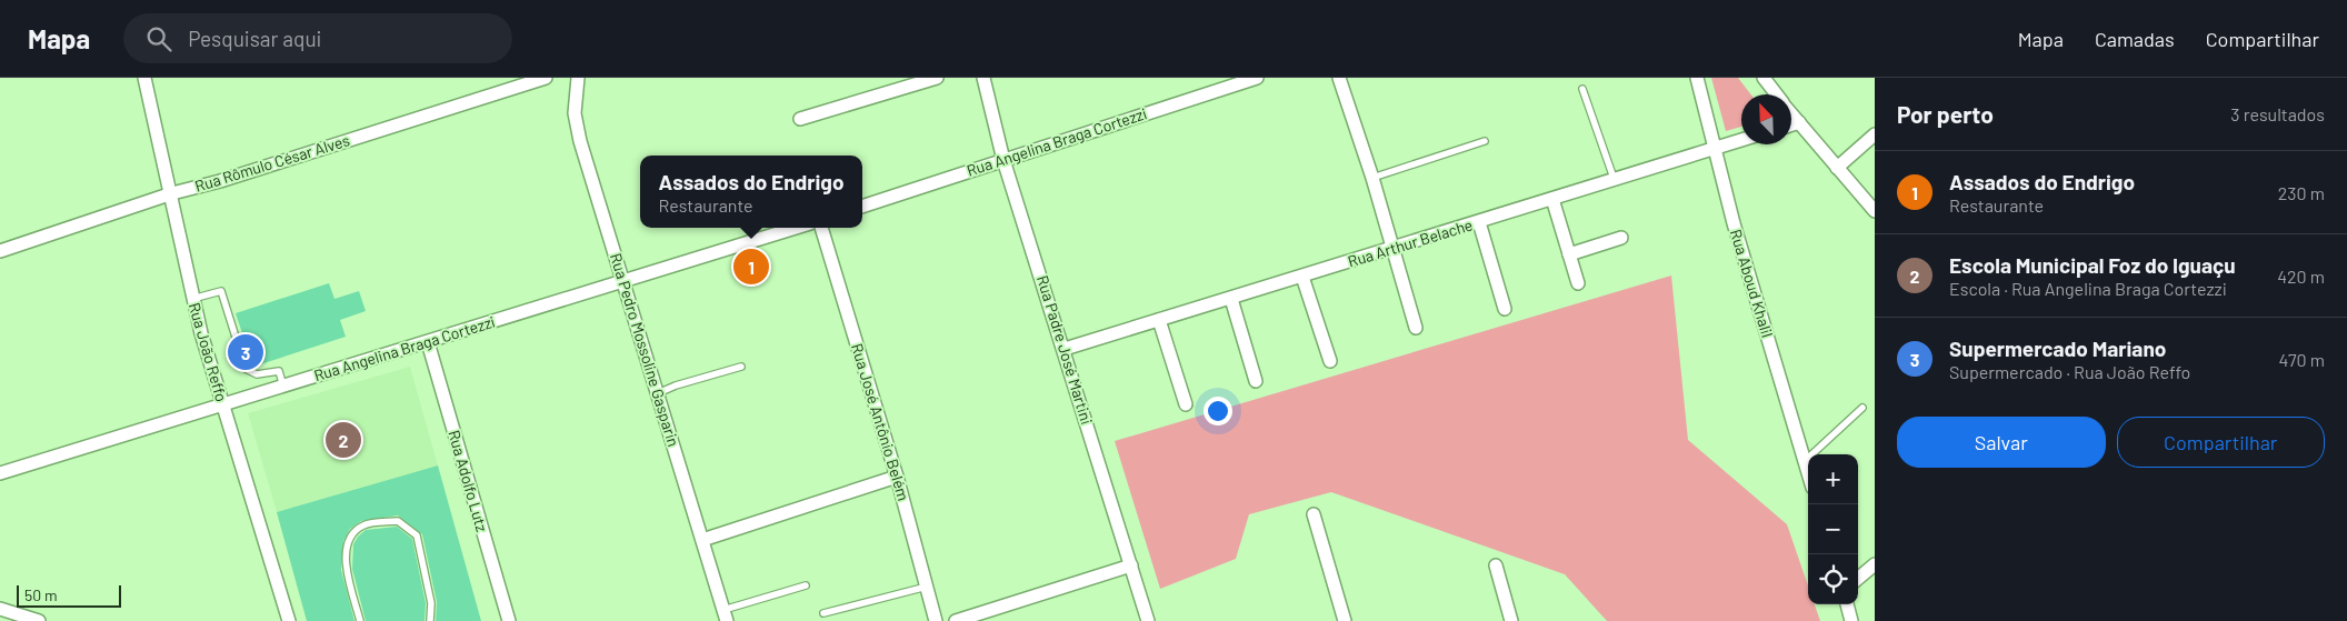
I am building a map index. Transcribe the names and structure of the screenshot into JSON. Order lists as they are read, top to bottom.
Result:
{
  "streets": {
    "street": [
      "Rua Angelina Braga Cortezzi",
      "Rua Rômulo César Alves",
      "Rua Arthur Belache",
      "Rua Aboud Khalil",
      "Rua Pedro Mossoline Gasparin",
      "Rua Padre José Martini",
      "Rua João Reffo",
      "Rua José Antônio Belém",
      "Rua Adolfo Lutz"
    ]
  },
  "crossings": [
    ["Rua Angelina Braga Cortezzi", "Rua Pedro Mossoline Gasparin"],
    ["Rua Angelina Braga Cortezzi", "Rua Padre José Martini"],
    ["Rua Angelina Braga Cortezzi", "Rua João Reffo"],
    ["Rua Angelina Braga Cortezzi", "Rua Adolfo Lutz"],
    ["Rua Rômulo César Alves", "Rua João Reffo"],
    ["Rua Arthur Belache", "Rua Aboud Khalil"],
    ["Rua Arthur Belache", "Rua Padre José Martini"]
  ],
  "scale_bar": "50 m",
  "north": "top left",
  "page": {
    "header": "Mapa",
    "search": "Pesquisar aqui",
    "nav": ["Mapa", "Camadas", "Compartilhar"],
    "heading": ["Por perto", "3 resultados"],
    "list": [
      {
        "mark": "1",
        "name": "Assados do Endrigo",
        "note": "Restaurante",
        "value": "230 m"
      },
      {
        "mark": "2",
        "name": "Escola Municipal Foz do Iguaçu",
        "note": "Escola · Rua Angelina Braga Cortezzi",
        "value": "420 m"
      },
      {
        "mark": "3",
        "name": "Supermercado Mariano",
        "note": "Supermercado · Rua João Reffo",
        "value": "470 m"
      }
    ],
    "popup": ["Assados do Endrigo", "Restaurante"],
    "pins": ["1", "3", "2"],
    "buttons": ["Salvar", "Compartilhar"],
    "map_buttons": ["+", "−"],
    "scale": "50 m"
  }
}
